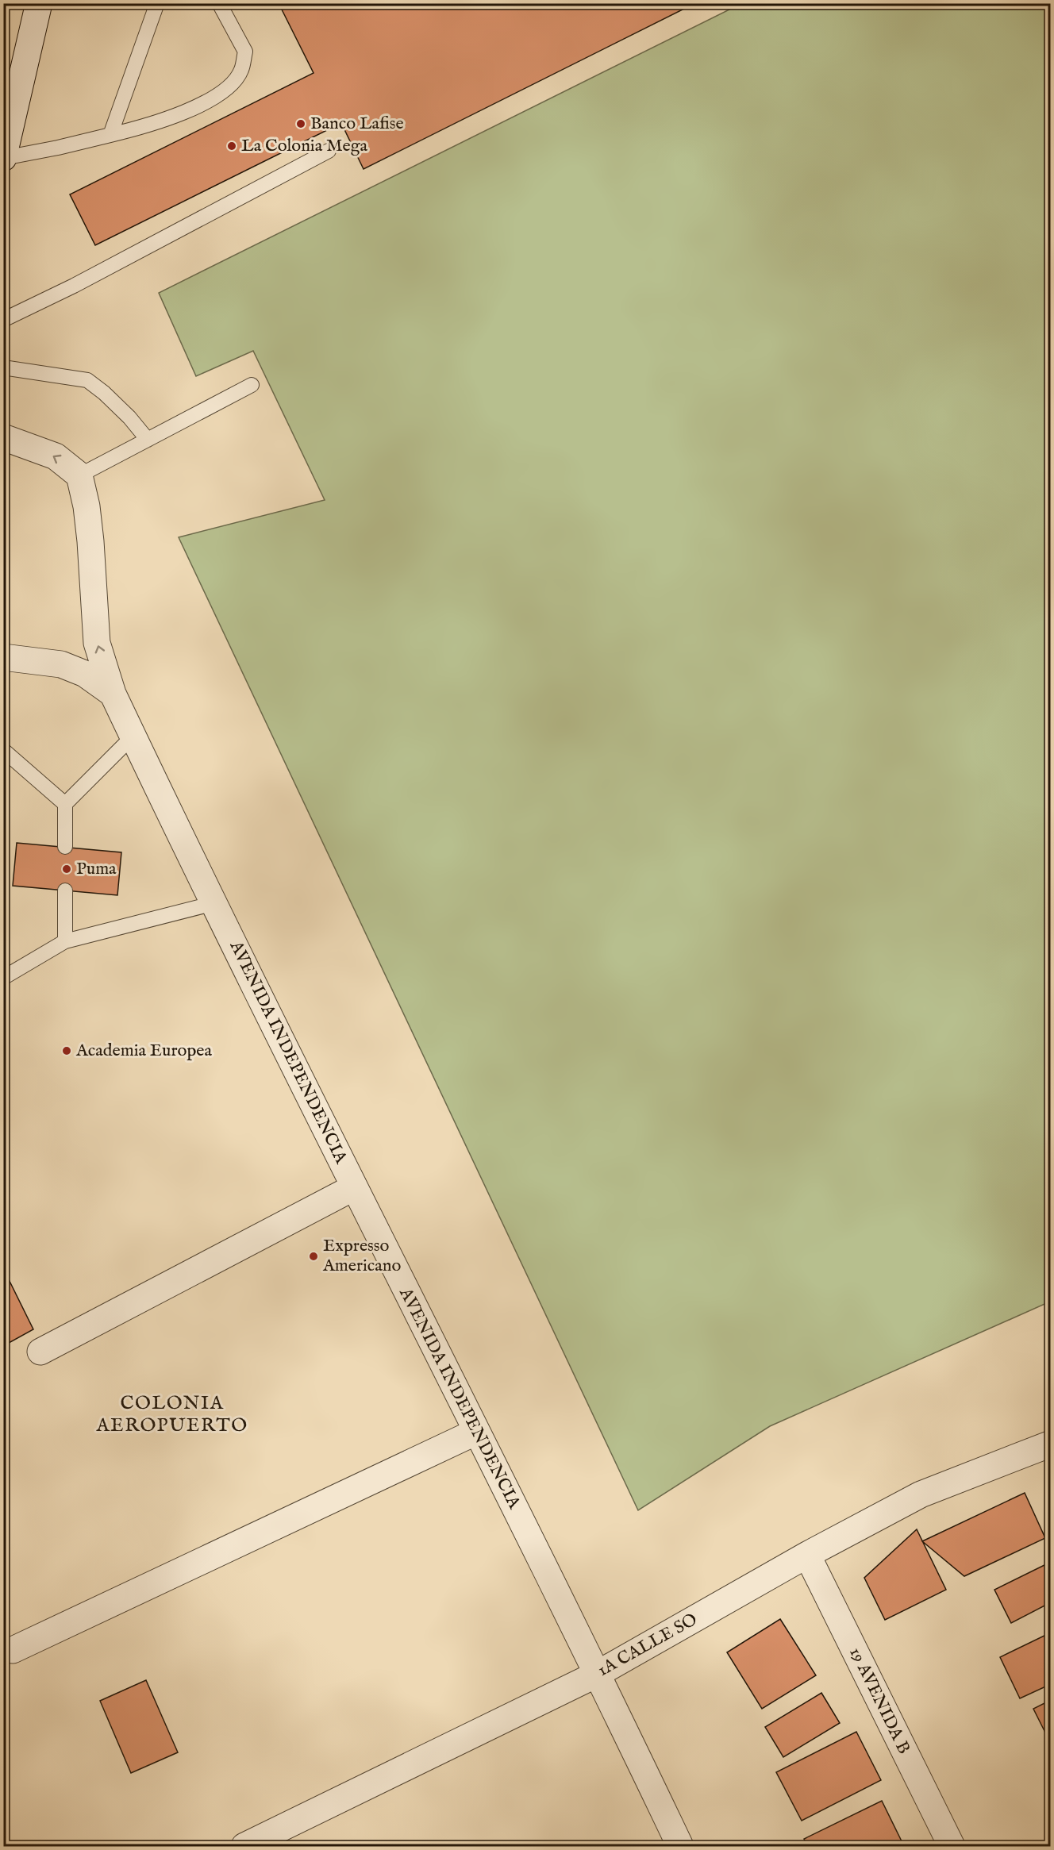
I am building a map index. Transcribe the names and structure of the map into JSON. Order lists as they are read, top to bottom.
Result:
{
  "streets": {
    "street": ["AVENIDA INDEPENDENCIA", "1A CALLE SO", "19 AVENIDA B"]
  },
  "crossings": [
    ["AVENIDA INDEPENDENCIA", "1A CALLE SO"],
    ["1A CALLE SO", "19 AVENIDA B"]
  ],
  "districts": ["COLONIA AEROPUERTO"],
  "places": [
    "Banco Lafise",
    "La Colonia Mega",
    "Puma",
    "Academia Europea",
    "Expresso Americano"
  ]
}
